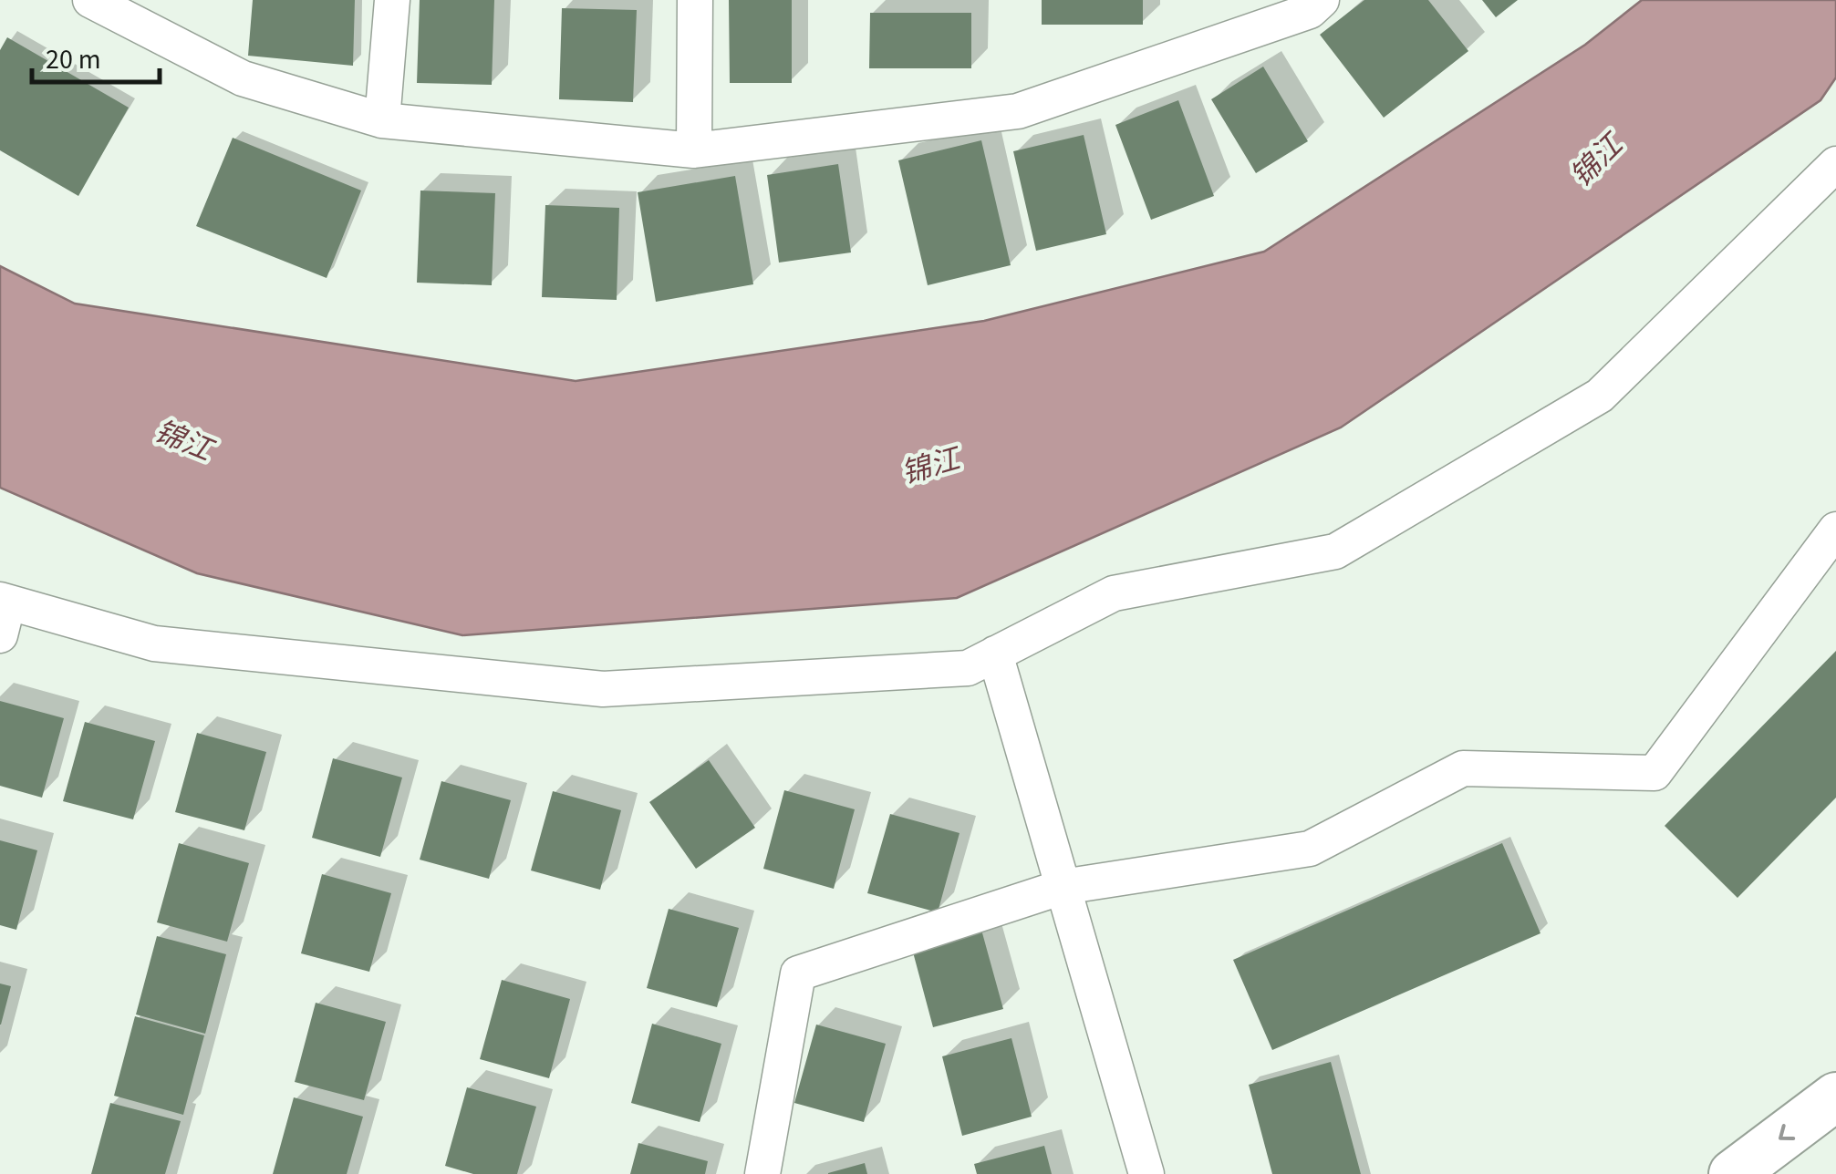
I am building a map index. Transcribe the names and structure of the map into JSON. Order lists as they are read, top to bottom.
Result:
{
  "water": ["锦江"],
  "scale_bar": "20 m"
}
